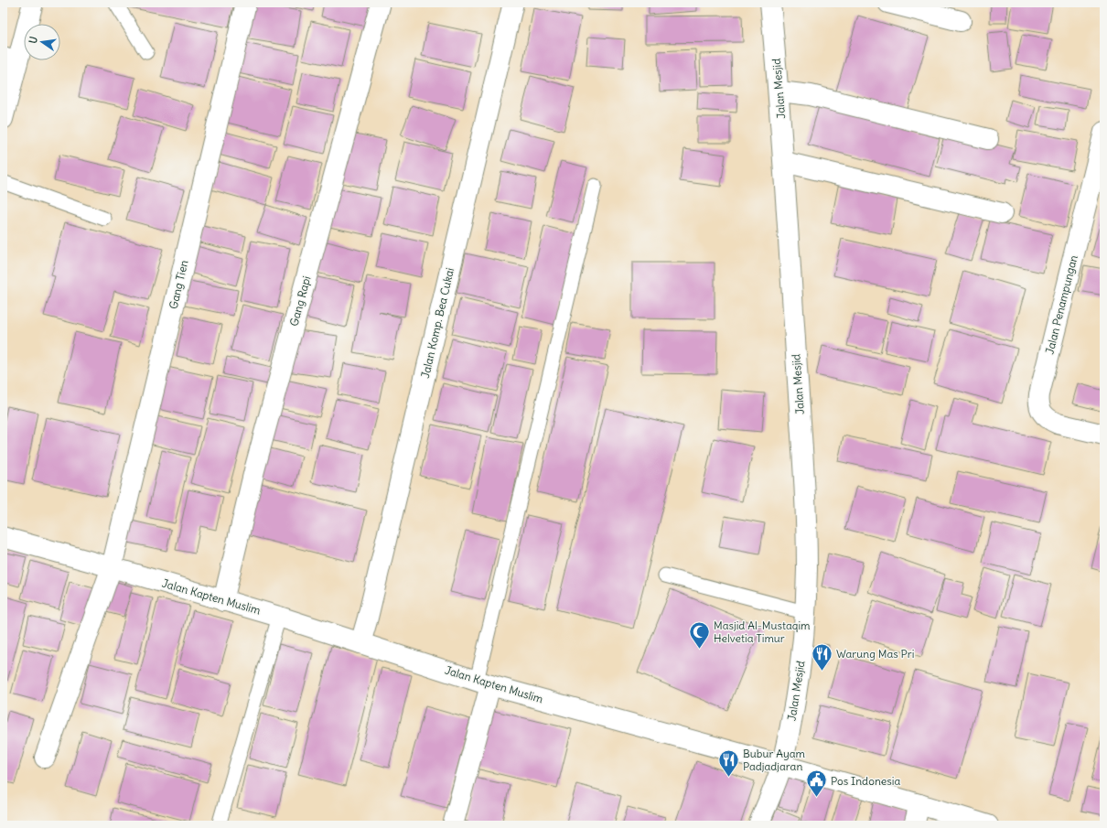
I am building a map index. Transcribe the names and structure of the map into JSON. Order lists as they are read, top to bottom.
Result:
{
  "streets": {
    "main road": [
      "Jalan Mesjid",
      "Gang Tien",
      "Gang Rapi",
      "Jalan Penampungan",
      "Jalan Komp. Bea Cukai",
      "Jalan Kapten Muslim"
    ]
  },
  "crossings": [
    ["Jalan Mesjid", "Jalan Kapten Muslim"],
    ["Gang Tien", "Jalan Kapten Muslim"],
    ["Gang Rapi", "Jalan Kapten Muslim"],
    ["Jalan Komp. Bea Cukai", "Jalan Kapten Muslim"]
  ],
  "places": {
    "mosque": ["Masjid Al-Mustaqim Helvetia Timur"],
    "restaurant": ["Warung Mas Pri", "Bubur Ayam Padjadjaran"],
    "public building": ["Pos Indonesia"]
  },
  "north": "left"
}
